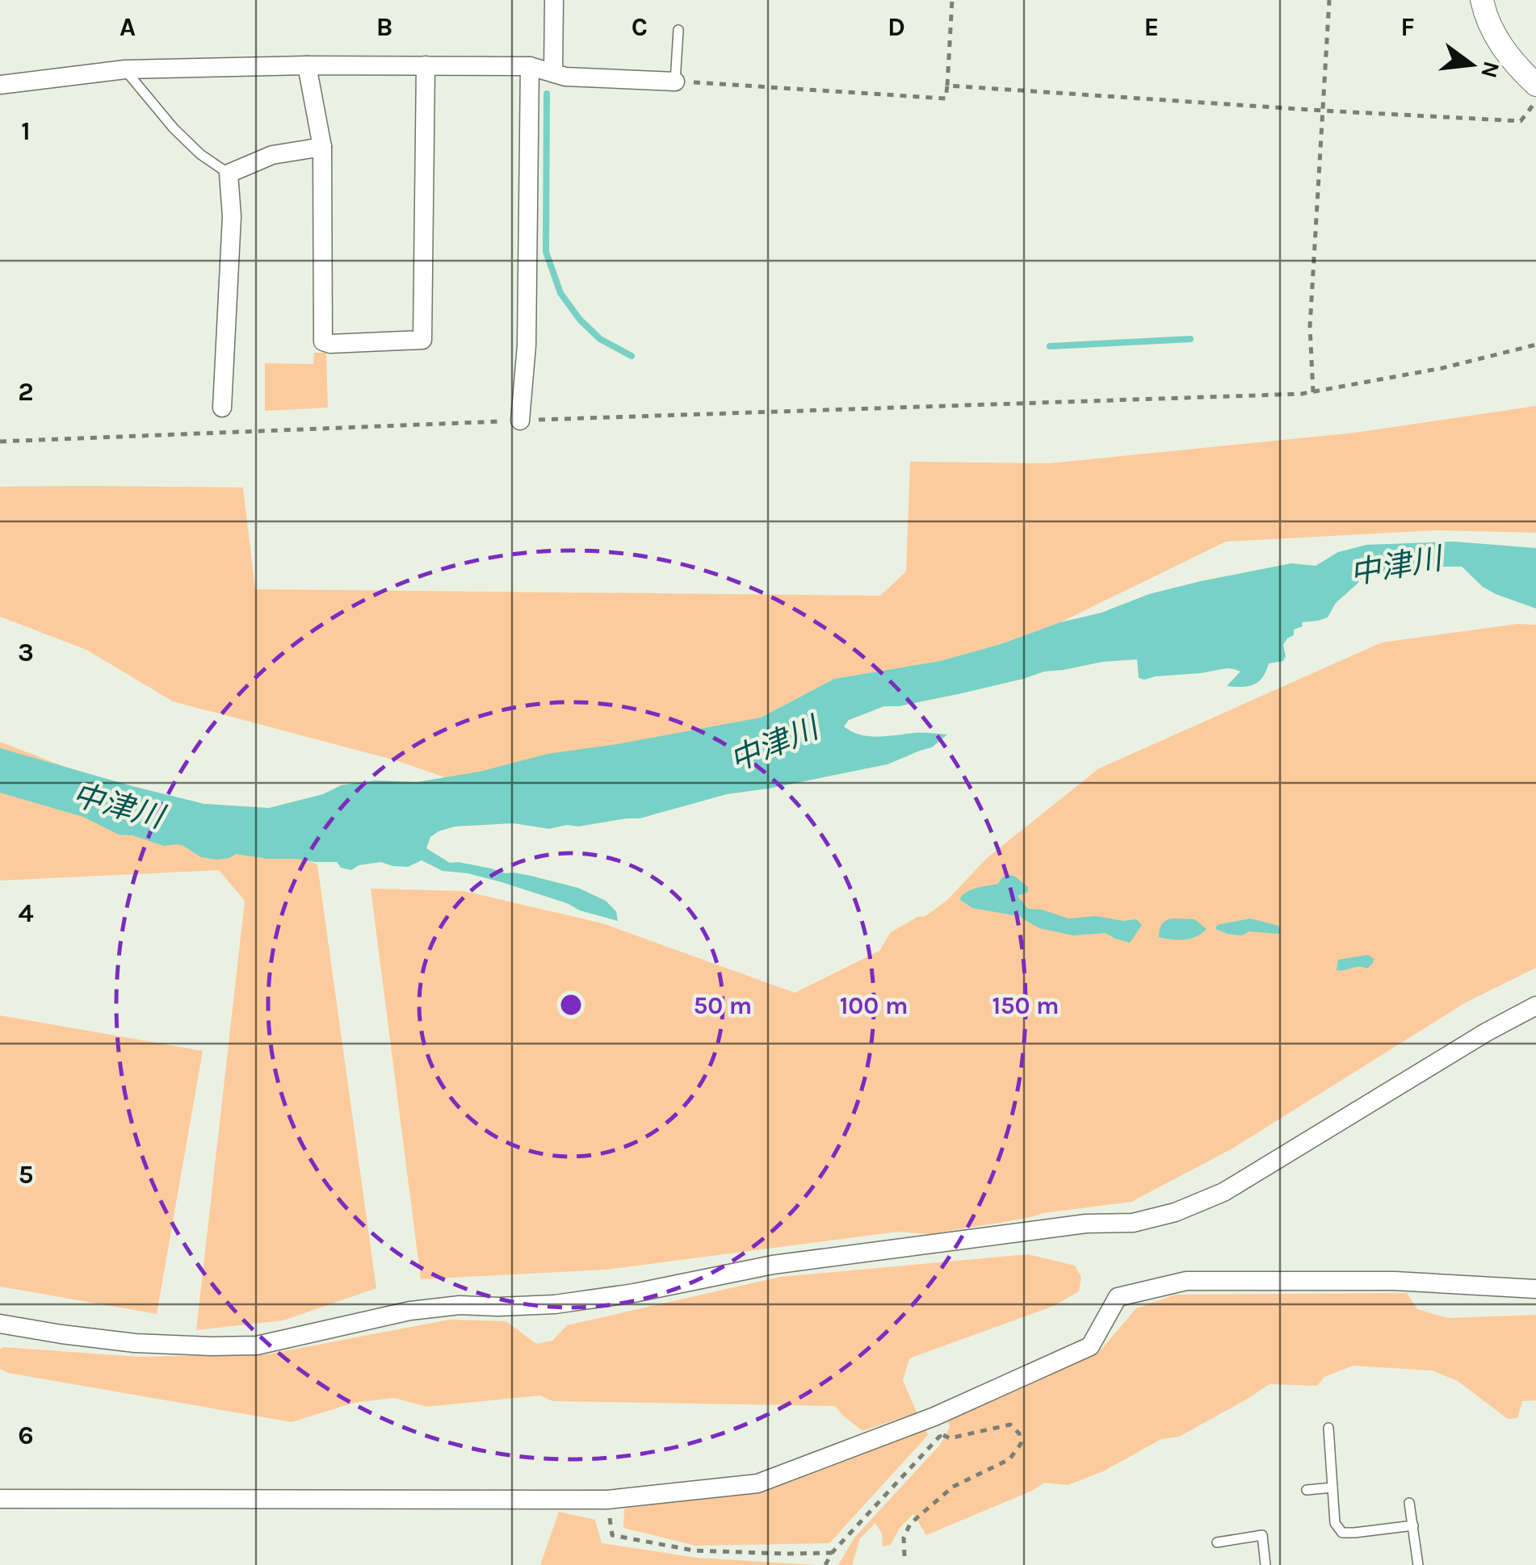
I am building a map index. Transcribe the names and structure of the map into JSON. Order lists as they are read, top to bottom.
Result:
{
  "water": ["中津川"],
  "north": "right",
  "grid": {
    "columns": [
      "A",
      "B",
      "C",
      "D",
      "E",
      "F"
    ],
    "rows": [
      "1",
      "2",
      "3",
      "4",
      "5",
      "6"
    ]
  },
  "rings": ["50 m", "100 m", "150 m"]
}
